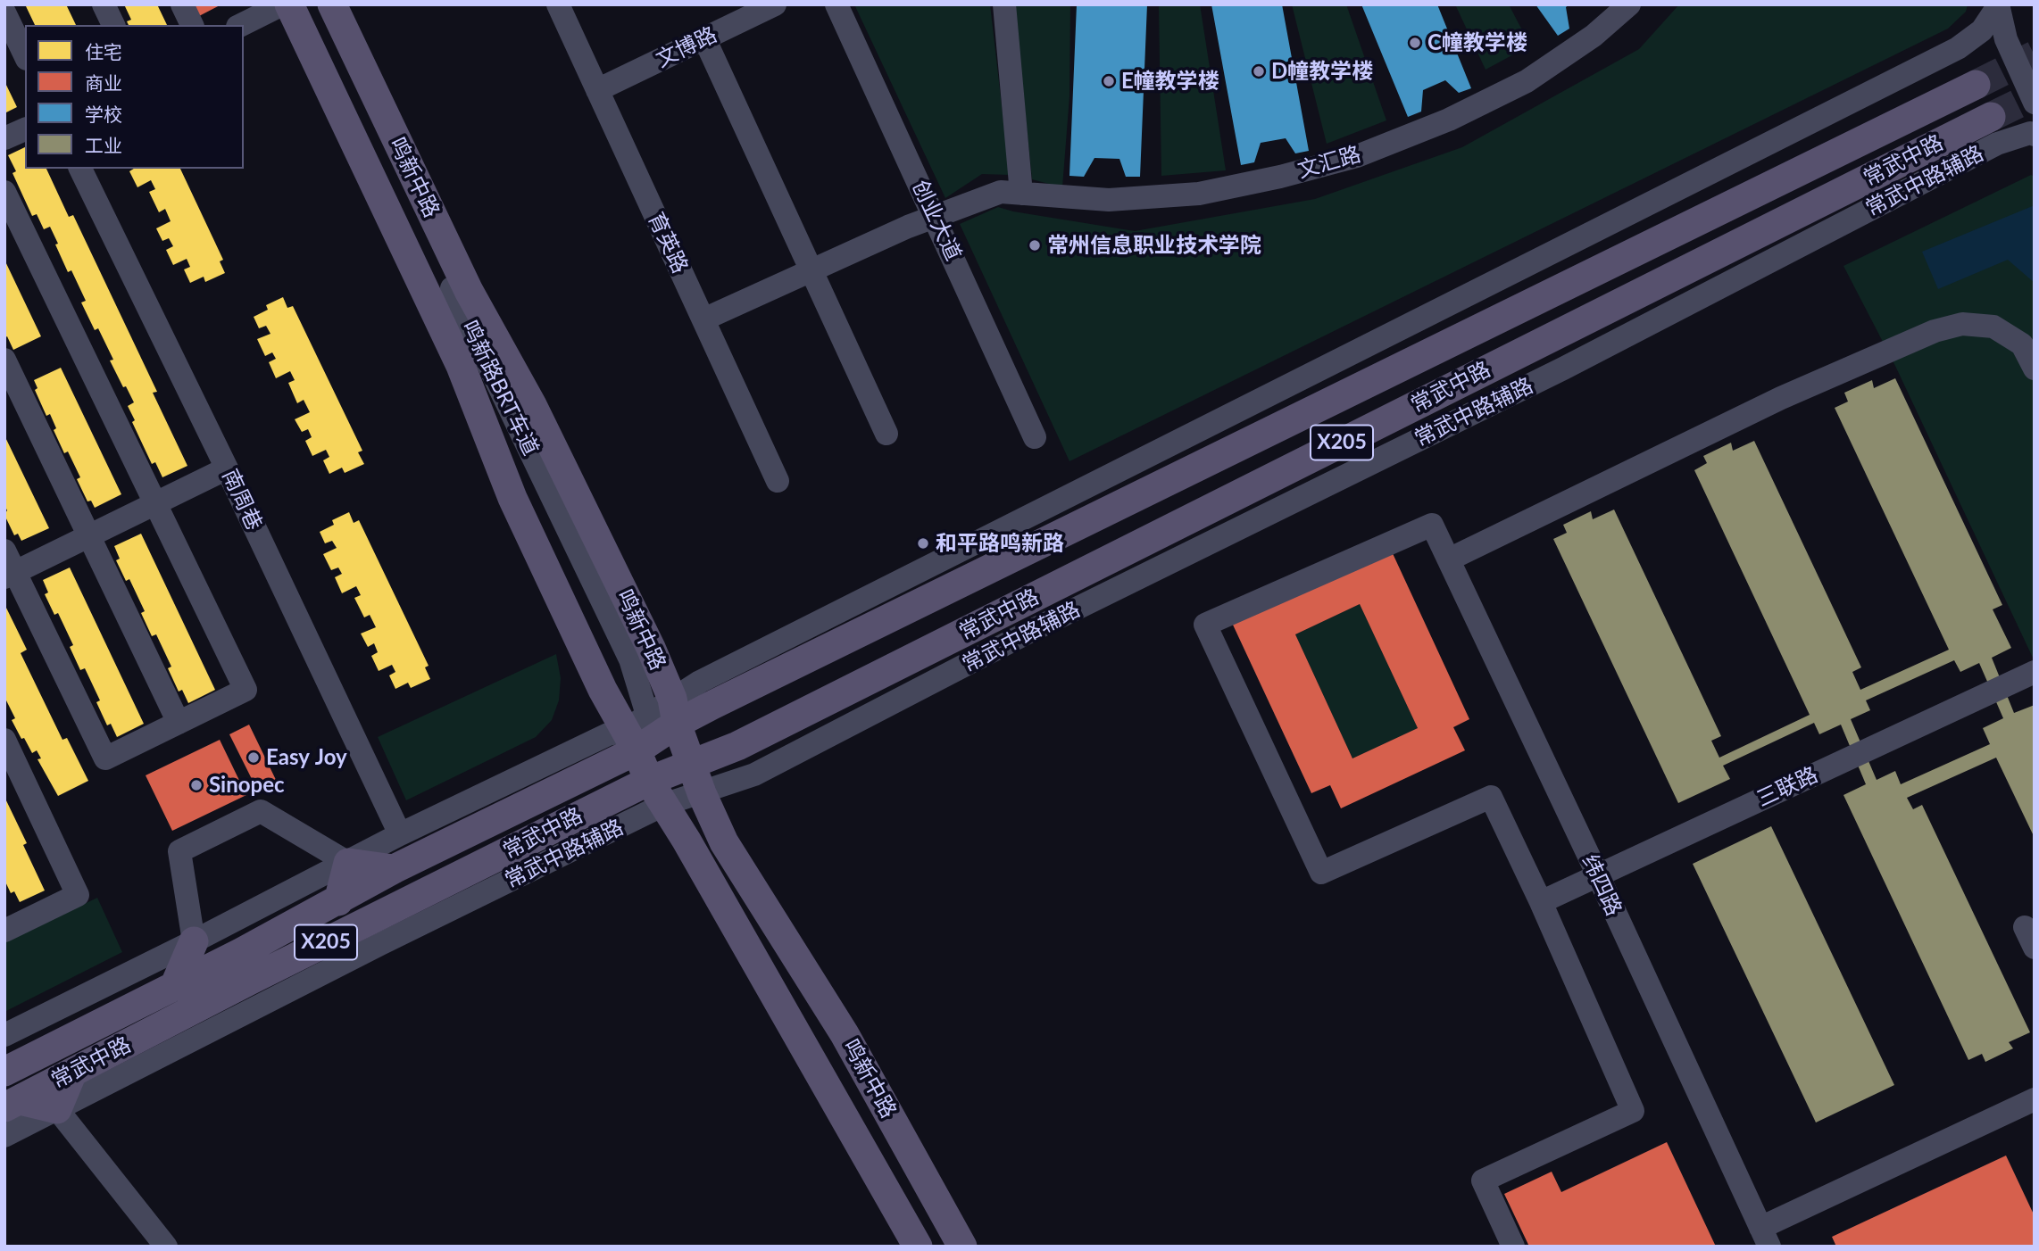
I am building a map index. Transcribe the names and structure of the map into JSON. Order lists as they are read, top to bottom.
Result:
{
  "streets": {
    "main road": ["常武中路", "鸣新中路", "X205"],
    "street": [
      "文博路",
      "文汇路",
      "常武中路辅路",
      "创业大道",
      "育英路",
      "鸣新路BRT车道",
      "南周巷",
      "三联路",
      "纬四路"
    ]
  },
  "crossings": [
    ["文博路", "育英路"],
    ["常武中路", "鸣新中路"],
    ["常武中路", "常武中路辅路"],
    ["常武中路", "鸣新路BRT车道"],
    ["文汇路", "创业大道"],
    ["文汇路", "育英路"],
    ["鸣新中路", "常武中路辅路"],
    ["鸣新中路", "鸣新路BRT车道"],
    ["三联路", "纬四路"]
  ],
  "places": [
    "C幢教学楼",
    "D幢教学楼",
    "E幢教学楼",
    "常州信息职业技术学院",
    "和平路鸣新路",
    "Easy Joy",
    "Sinopec"
  ],
  "legend": [
    "住宅",
    "商业",
    "学校",
    "工业"
  ]
}
